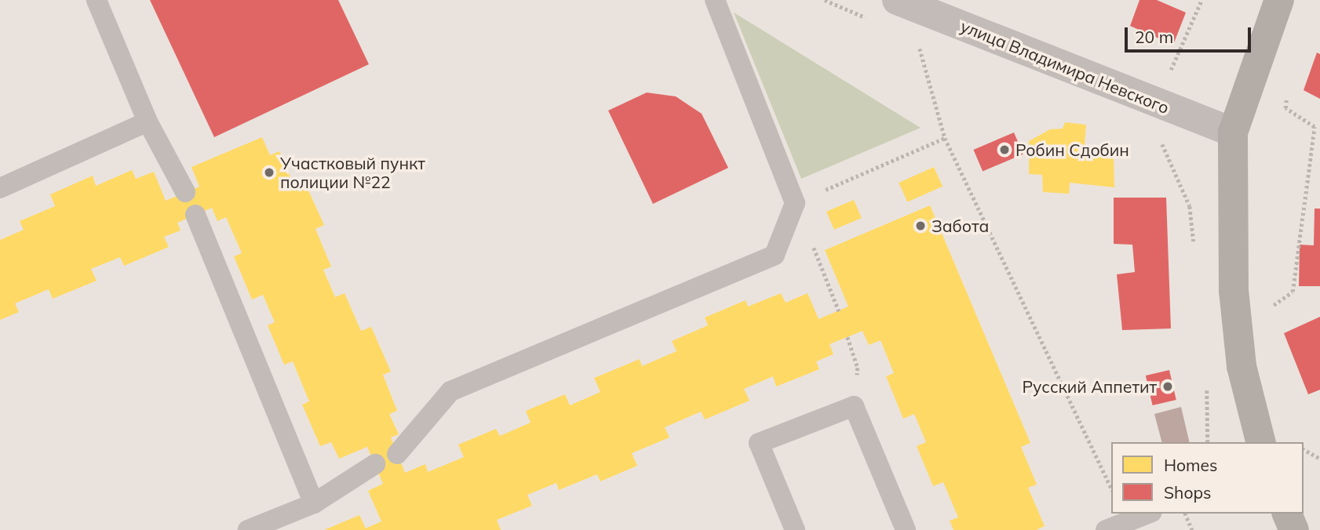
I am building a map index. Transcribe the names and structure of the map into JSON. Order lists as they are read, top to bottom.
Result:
{
  "streets": {
    "street": ["улица Владимира Невского"]
  },
  "places": [
    "Робин Сдобин",
    "Участковый пункт полиции №22",
    "Забота",
    "Русский Аппетит"
  ],
  "legend": ["Homes", "Shops"],
  "scale_bar": "20 m"
}
